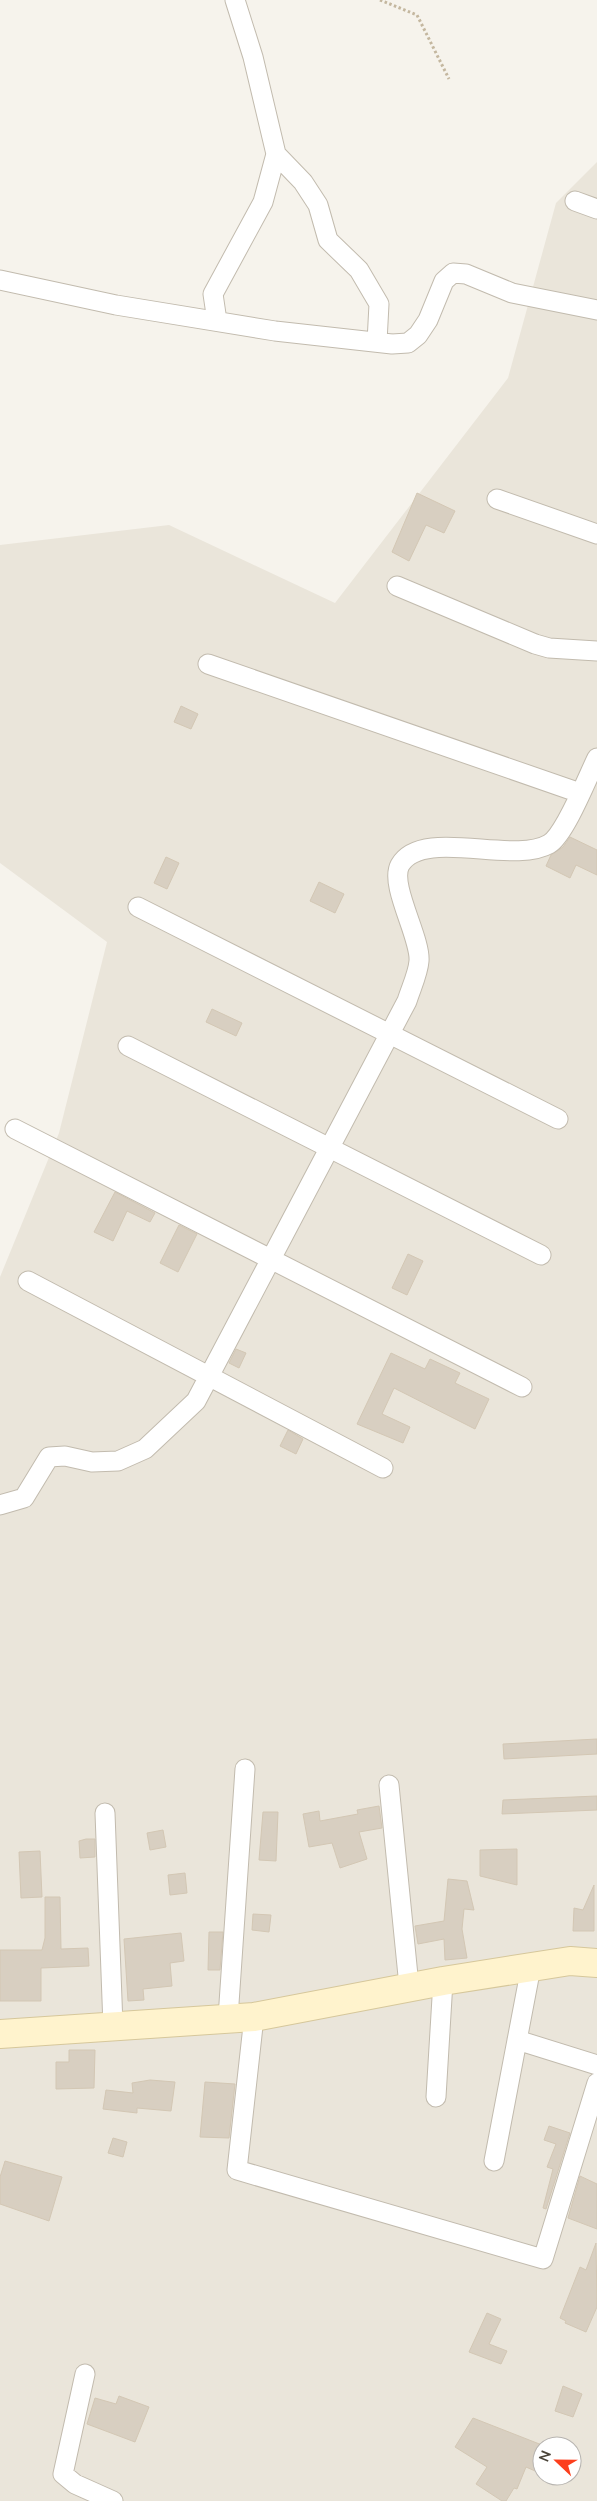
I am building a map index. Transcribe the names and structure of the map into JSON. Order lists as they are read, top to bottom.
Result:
{
  "north": "left"
}
